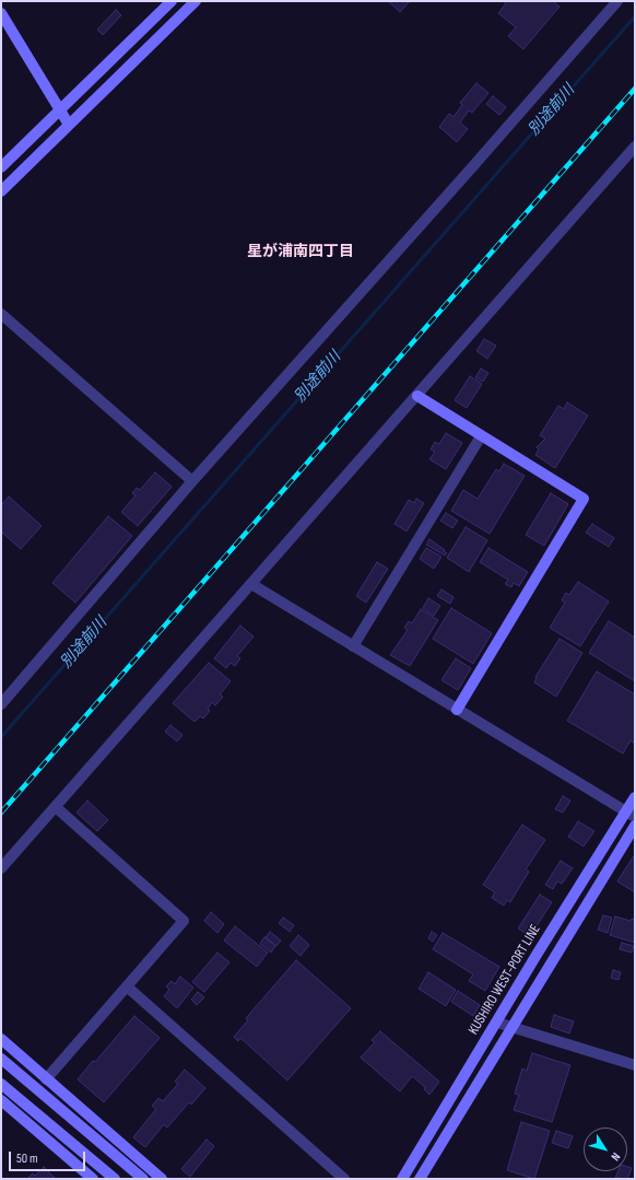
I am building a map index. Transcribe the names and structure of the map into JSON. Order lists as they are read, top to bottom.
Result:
{
  "streets": {
    "street": ["KUSHIRO WEST-PORT LINE"]
  },
  "districts": ["星が浦南四丁目"],
  "water": ["別途前川"],
  "scale_bar": "50 m",
  "north": "bottom right"
}
